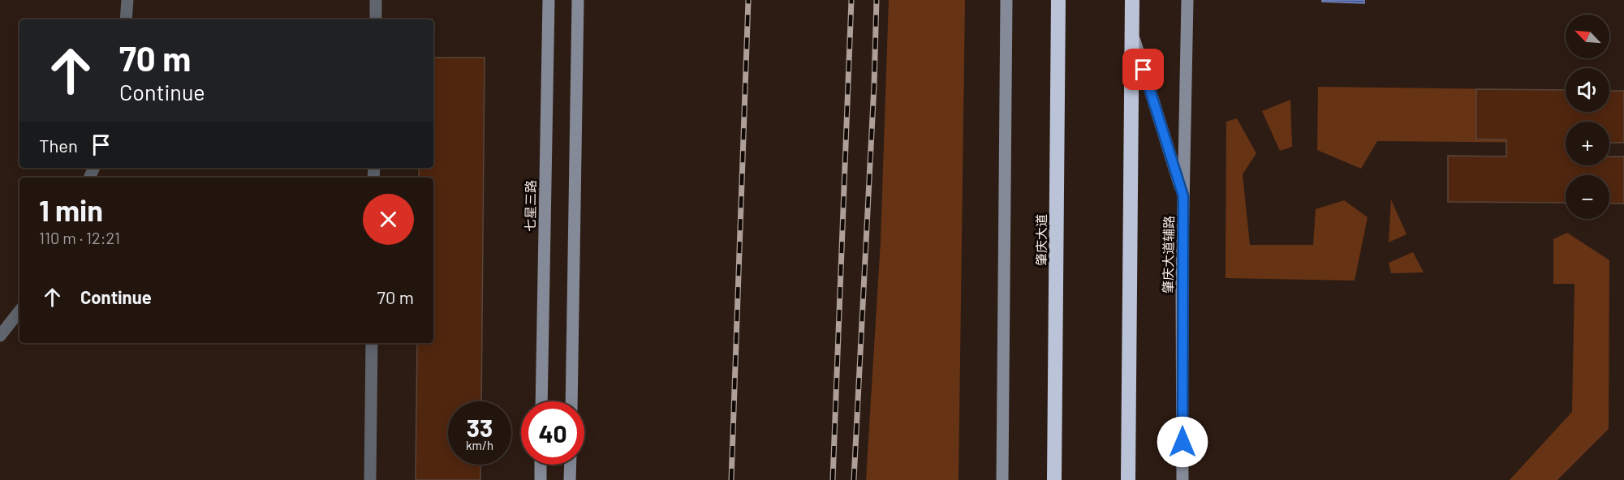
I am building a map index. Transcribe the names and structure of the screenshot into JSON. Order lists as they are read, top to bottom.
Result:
{
  "streets": {
    "highway": ["肇庆大道"],
    "street": ["七星三路", "肇庆大道辅路"]
  },
  "north": "top left",
  "page": {
    "map_buttons": ["+", "−"],
    "turn": ["70 m", "Continue"],
    "then": "Then",
    "heading": ["1 min", "110 m · 12:21"],
    "list": [
      {
        "name": "Continue",
        "value": "70 m"
      }
    ],
    "speed": "33 km/h",
    "limit": "40"
  }
}
